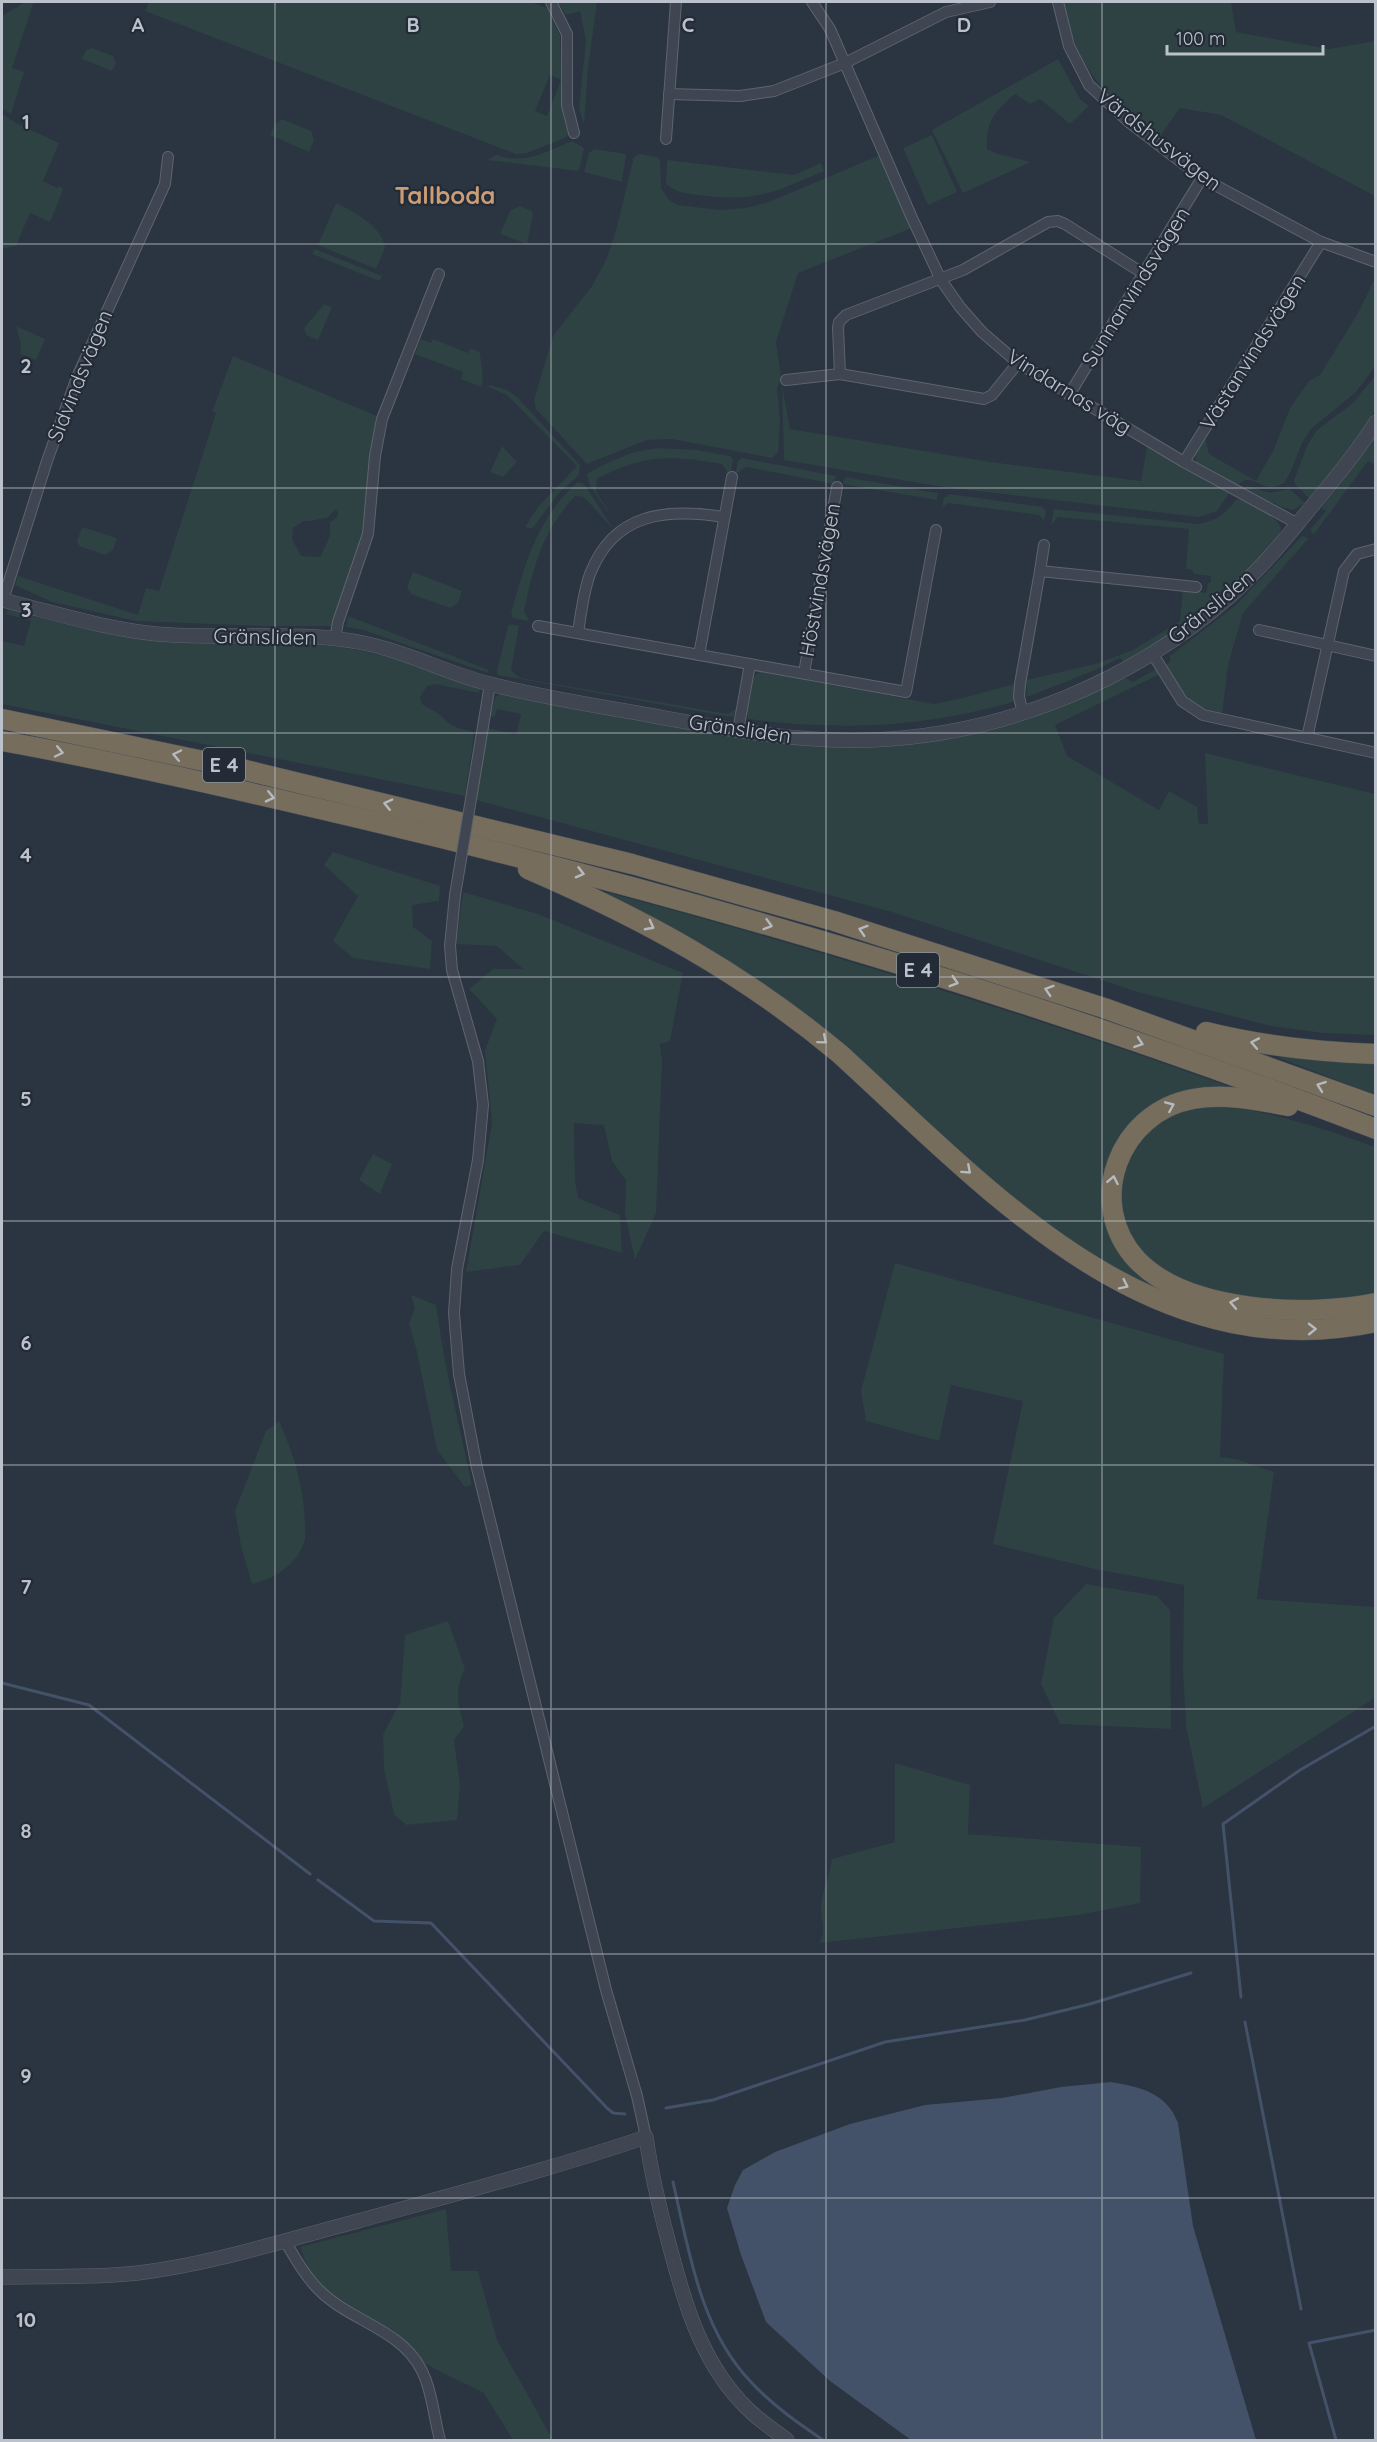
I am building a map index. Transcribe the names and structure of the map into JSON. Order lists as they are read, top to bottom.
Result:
{
  "streets": {
    "highway": ["E 4"],
    "street": [
      "Värdshusvägen",
      "Sunnanvindsvägen",
      "Västanvindsvägen",
      "Sidvindsvägen",
      "Vindarnas väg",
      "Höstvindsvägen",
      "Gränsliden"
    ]
  },
  "crossings": [
    ["Värdshusvägen", "Sunnanvindsvägen"],
    ["Värdshusvägen", "Västanvindsvägen"],
    ["Sunnanvindsvägen", "Vindarnas väg"],
    ["Västanvindsvägen", "Vindarnas väg"],
    ["Sidvindsvägen", "Gränsliden"],
    ["Vindarnas väg", "Gränsliden"]
  ],
  "districts": ["Tallboda"],
  "scale_bar": "100 m",
  "grid": {
    "columns": [
      "A",
      "B",
      "C",
      "D"
    ],
    "rows": [
      "1",
      "2",
      "3",
      "4",
      "5",
      "6",
      "7",
      "8",
      "9",
      "10"
    ]
  }
}
